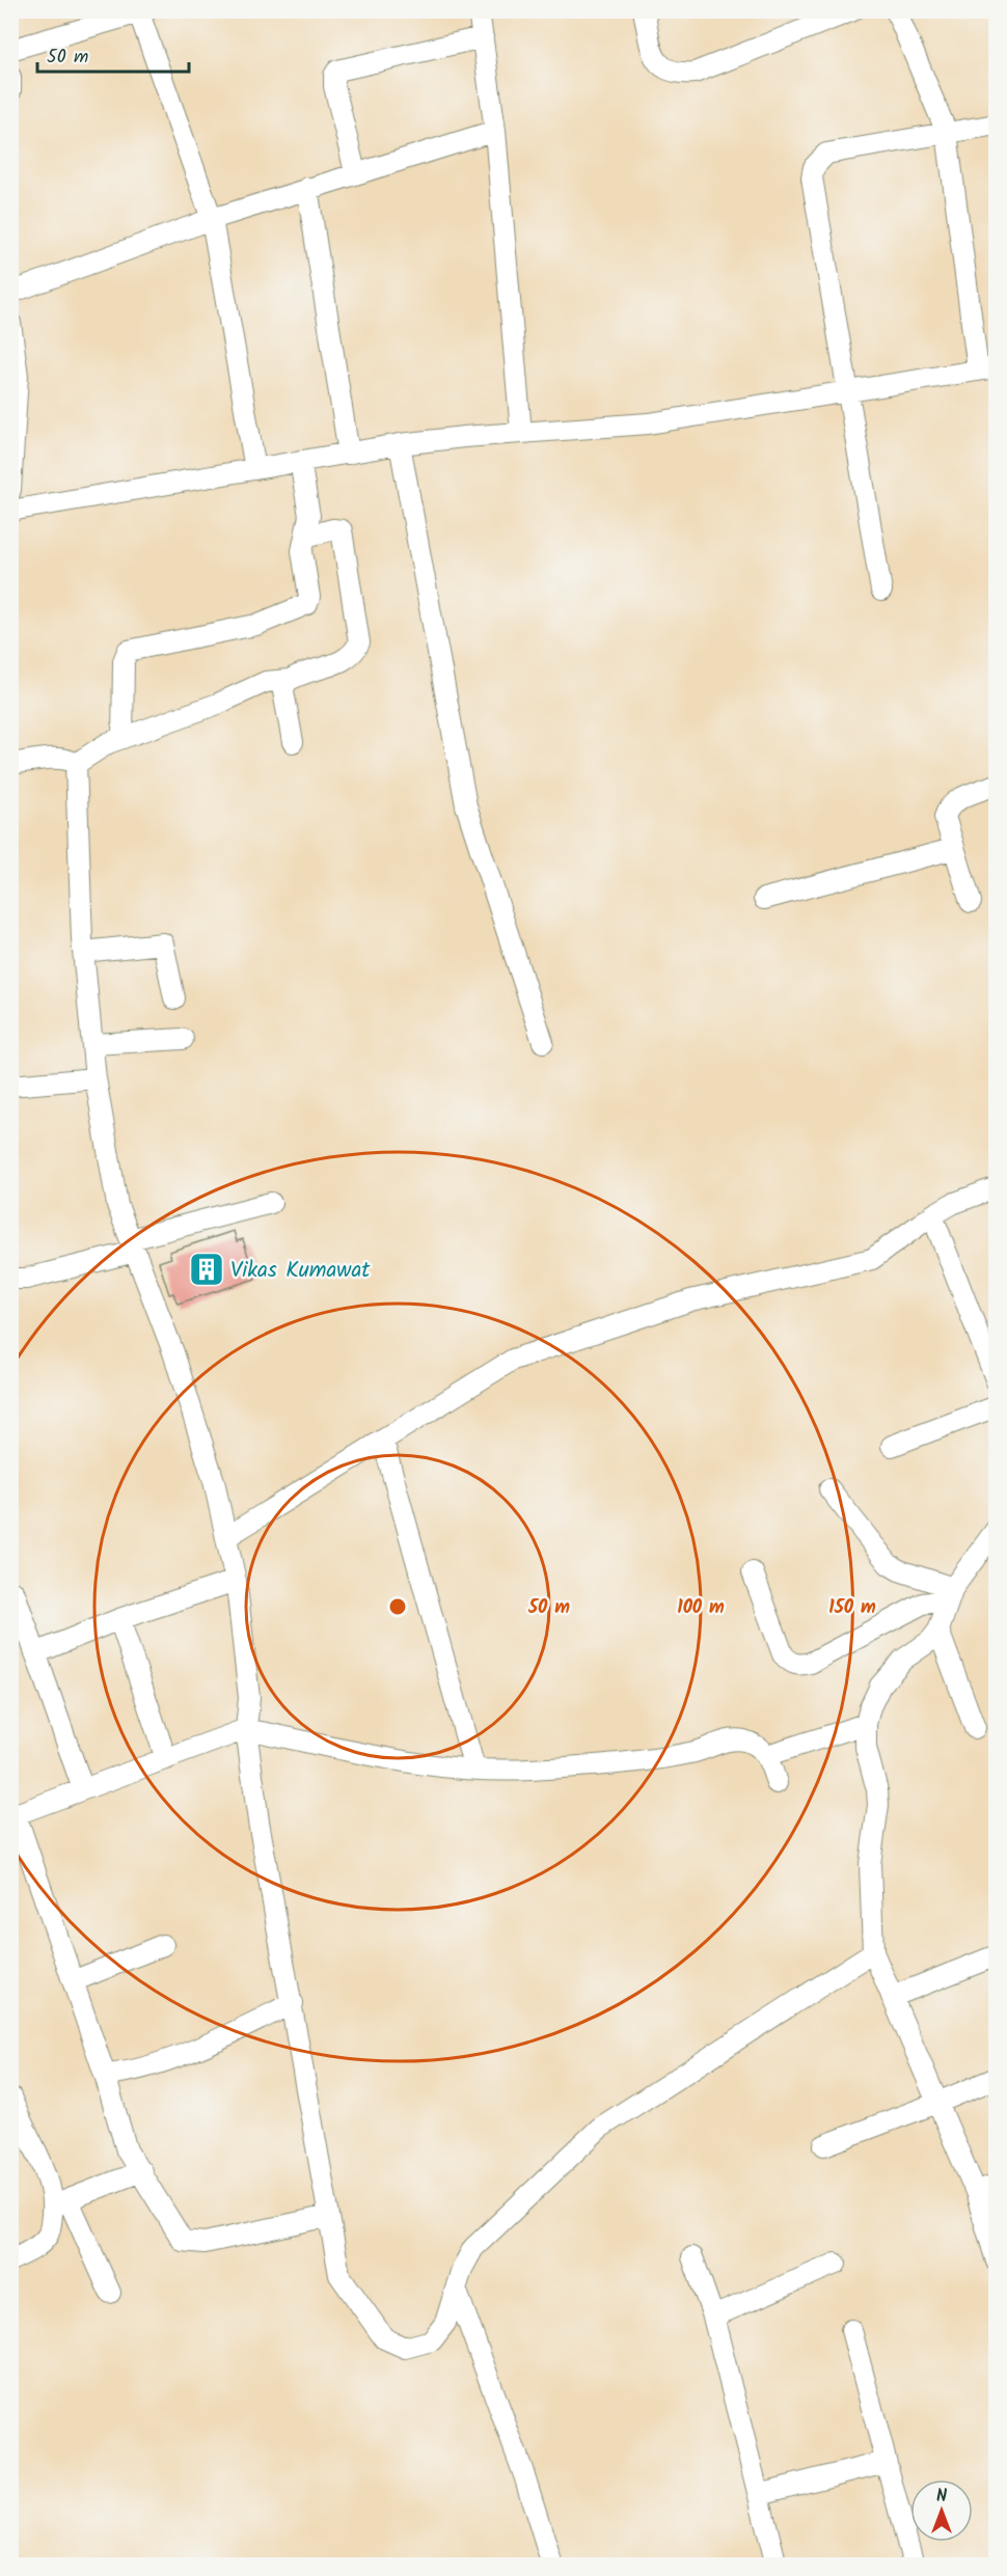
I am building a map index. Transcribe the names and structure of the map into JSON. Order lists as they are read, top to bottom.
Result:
{
  "places": {
    "building": ["Vikas Kumawat"]
  },
  "scale_bar": "50 m",
  "north": "top",
  "rings": ["50 m", "100 m", "150 m"]
}
